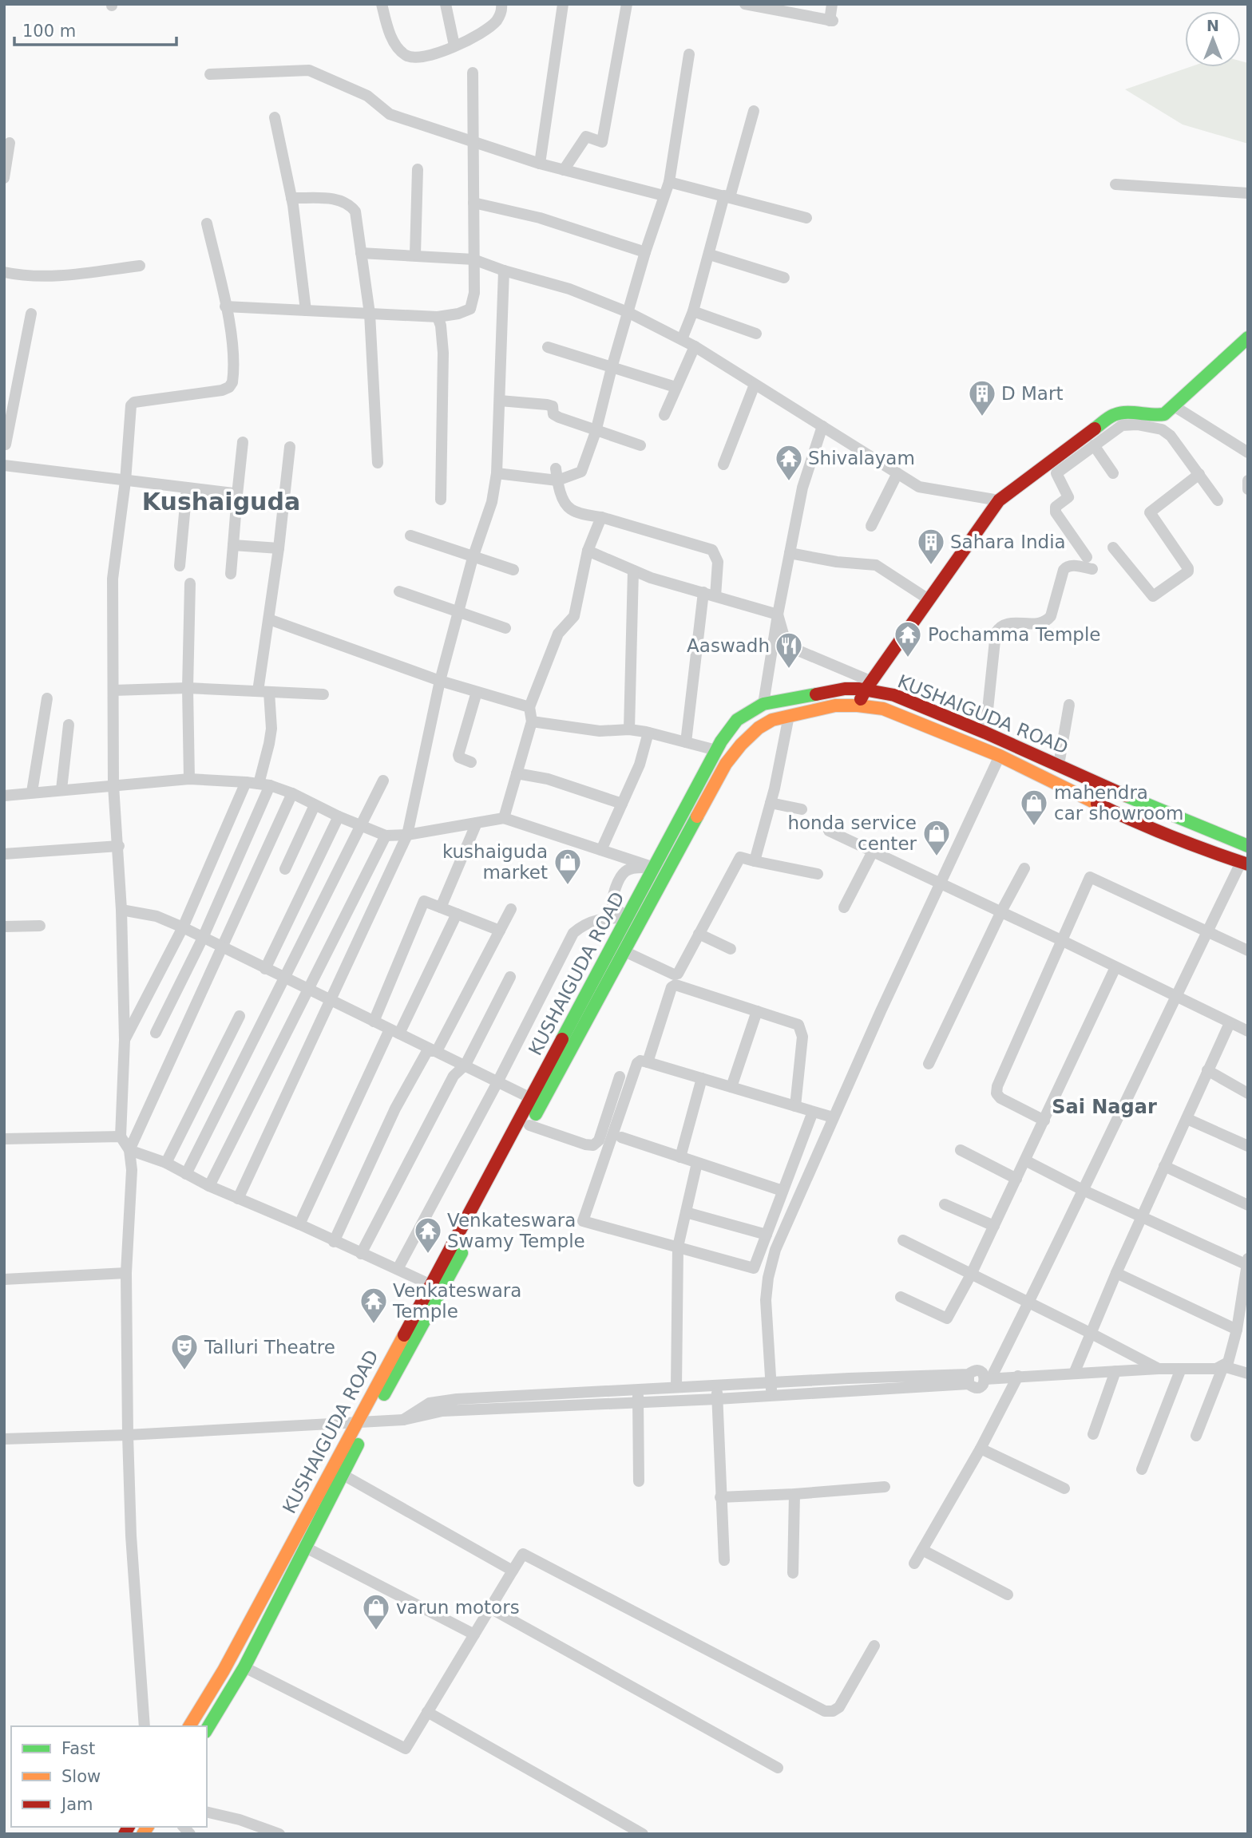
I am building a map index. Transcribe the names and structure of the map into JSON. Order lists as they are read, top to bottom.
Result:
{
  "streets": {
    "main road": ["KUSHAIGUDA ROAD"]
  },
  "districts": ["Kushaiguda", "Sai Nagar"],
  "places": {
    "building": ["D Mart", "Sahara India"],
    "temple": [
      "Shivalayam",
      "Pochamma Temple",
      "Venkateswara Swamy Temple",
      "Venkateswara Temple"
    ],
    "restaurant": ["Aaswadh"],
    "shop": [
      "mahendra car showroom",
      "honda service center",
      "kushaiguda market",
      "varun motors"
    ],
    "theatre": ["Talluri Theatre"]
  },
  "legend": ["Fast", "Slow", "Jam"],
  "scale_bar": "100 m",
  "north": "top"
}
